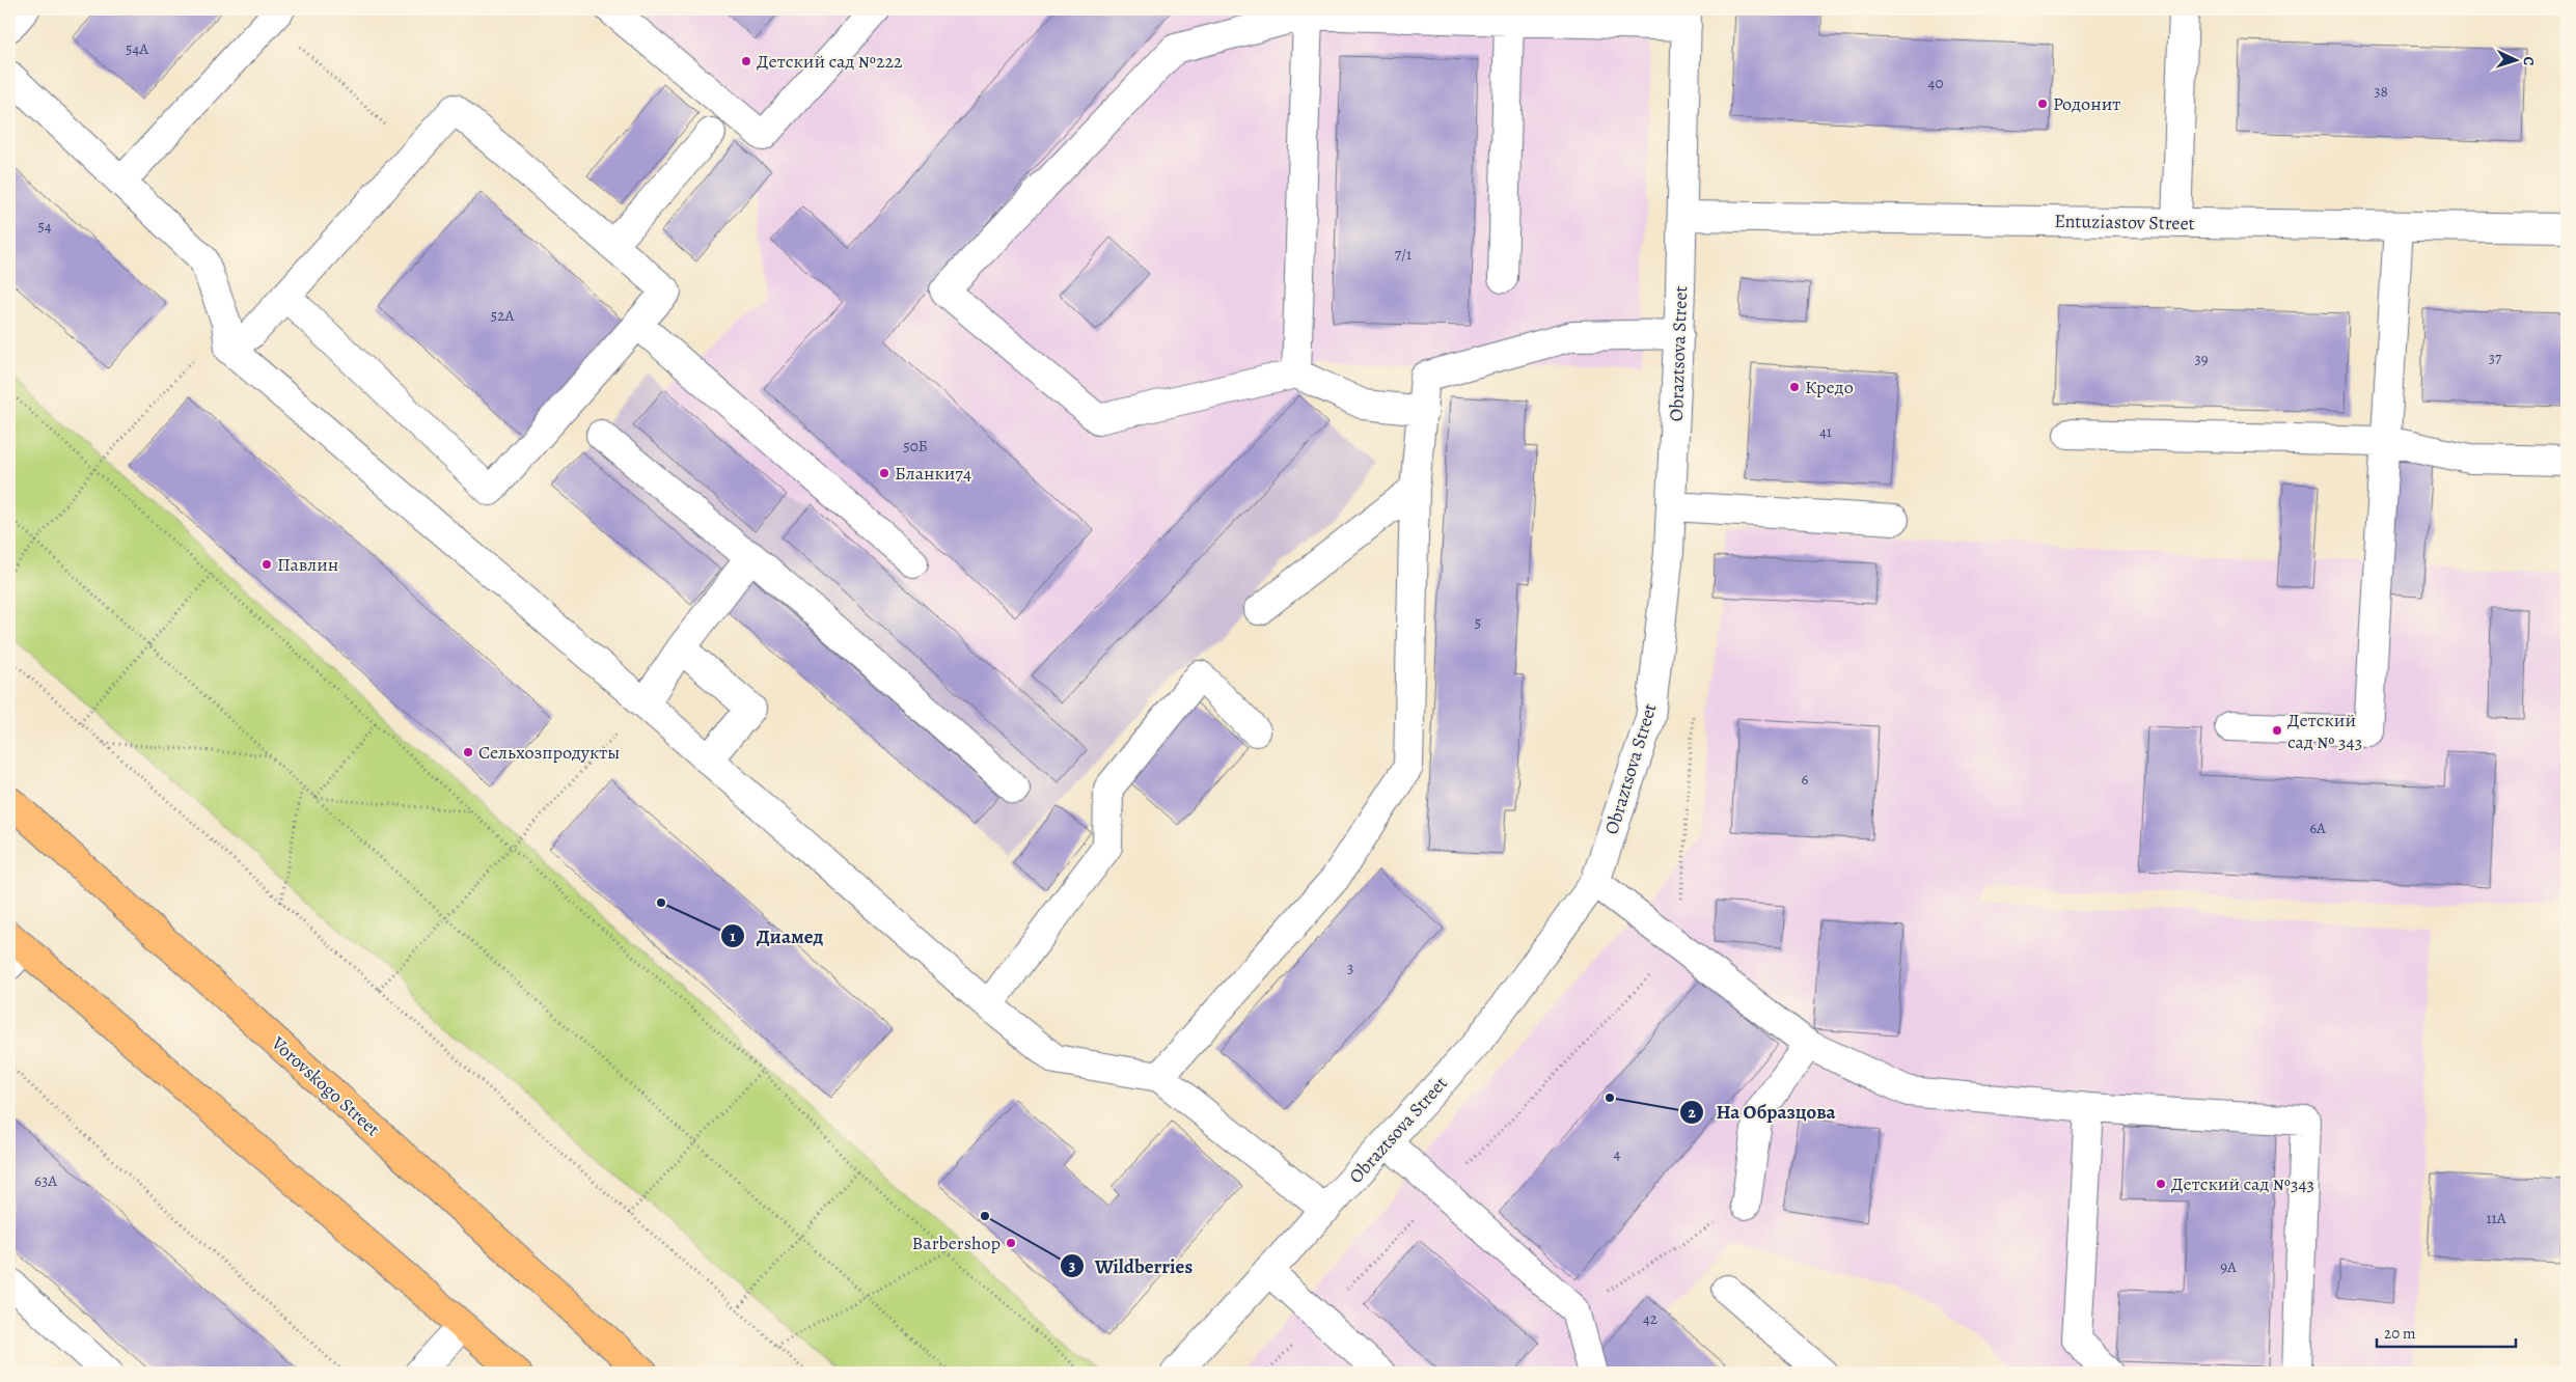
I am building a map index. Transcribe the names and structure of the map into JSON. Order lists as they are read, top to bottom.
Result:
{
  "streets": {
    "main road": ["Vorovskogo Street"],
    "street": ["Entuziastov Street", "Obraztsova Street"]
  },
  "crossings": [
    ["Entuziastov Street", "Obraztsova Street"]
  ],
  "places": [
    "Детский сад №222",
    "Родонит",
    "Кредо",
    "Бланки74",
    "Павлин",
    "Детский сад № 343",
    "Сельхозпродукты",
    "Диамед",
    "На Образцова",
    "Детский сад №343",
    "Wildberries",
    "Barbershop"
  ],
  "house_numbers": [
    "54А",
    "40",
    "38",
    "54",
    "7/1",
    "52А",
    "37",
    "39",
    "41",
    "50Б",
    "5",
    "6",
    "6А",
    "3",
    "4",
    "63А",
    "11А",
    "9А",
    "42"
  ],
  "scale_bar": "20 m",
  "north": "right"
}
